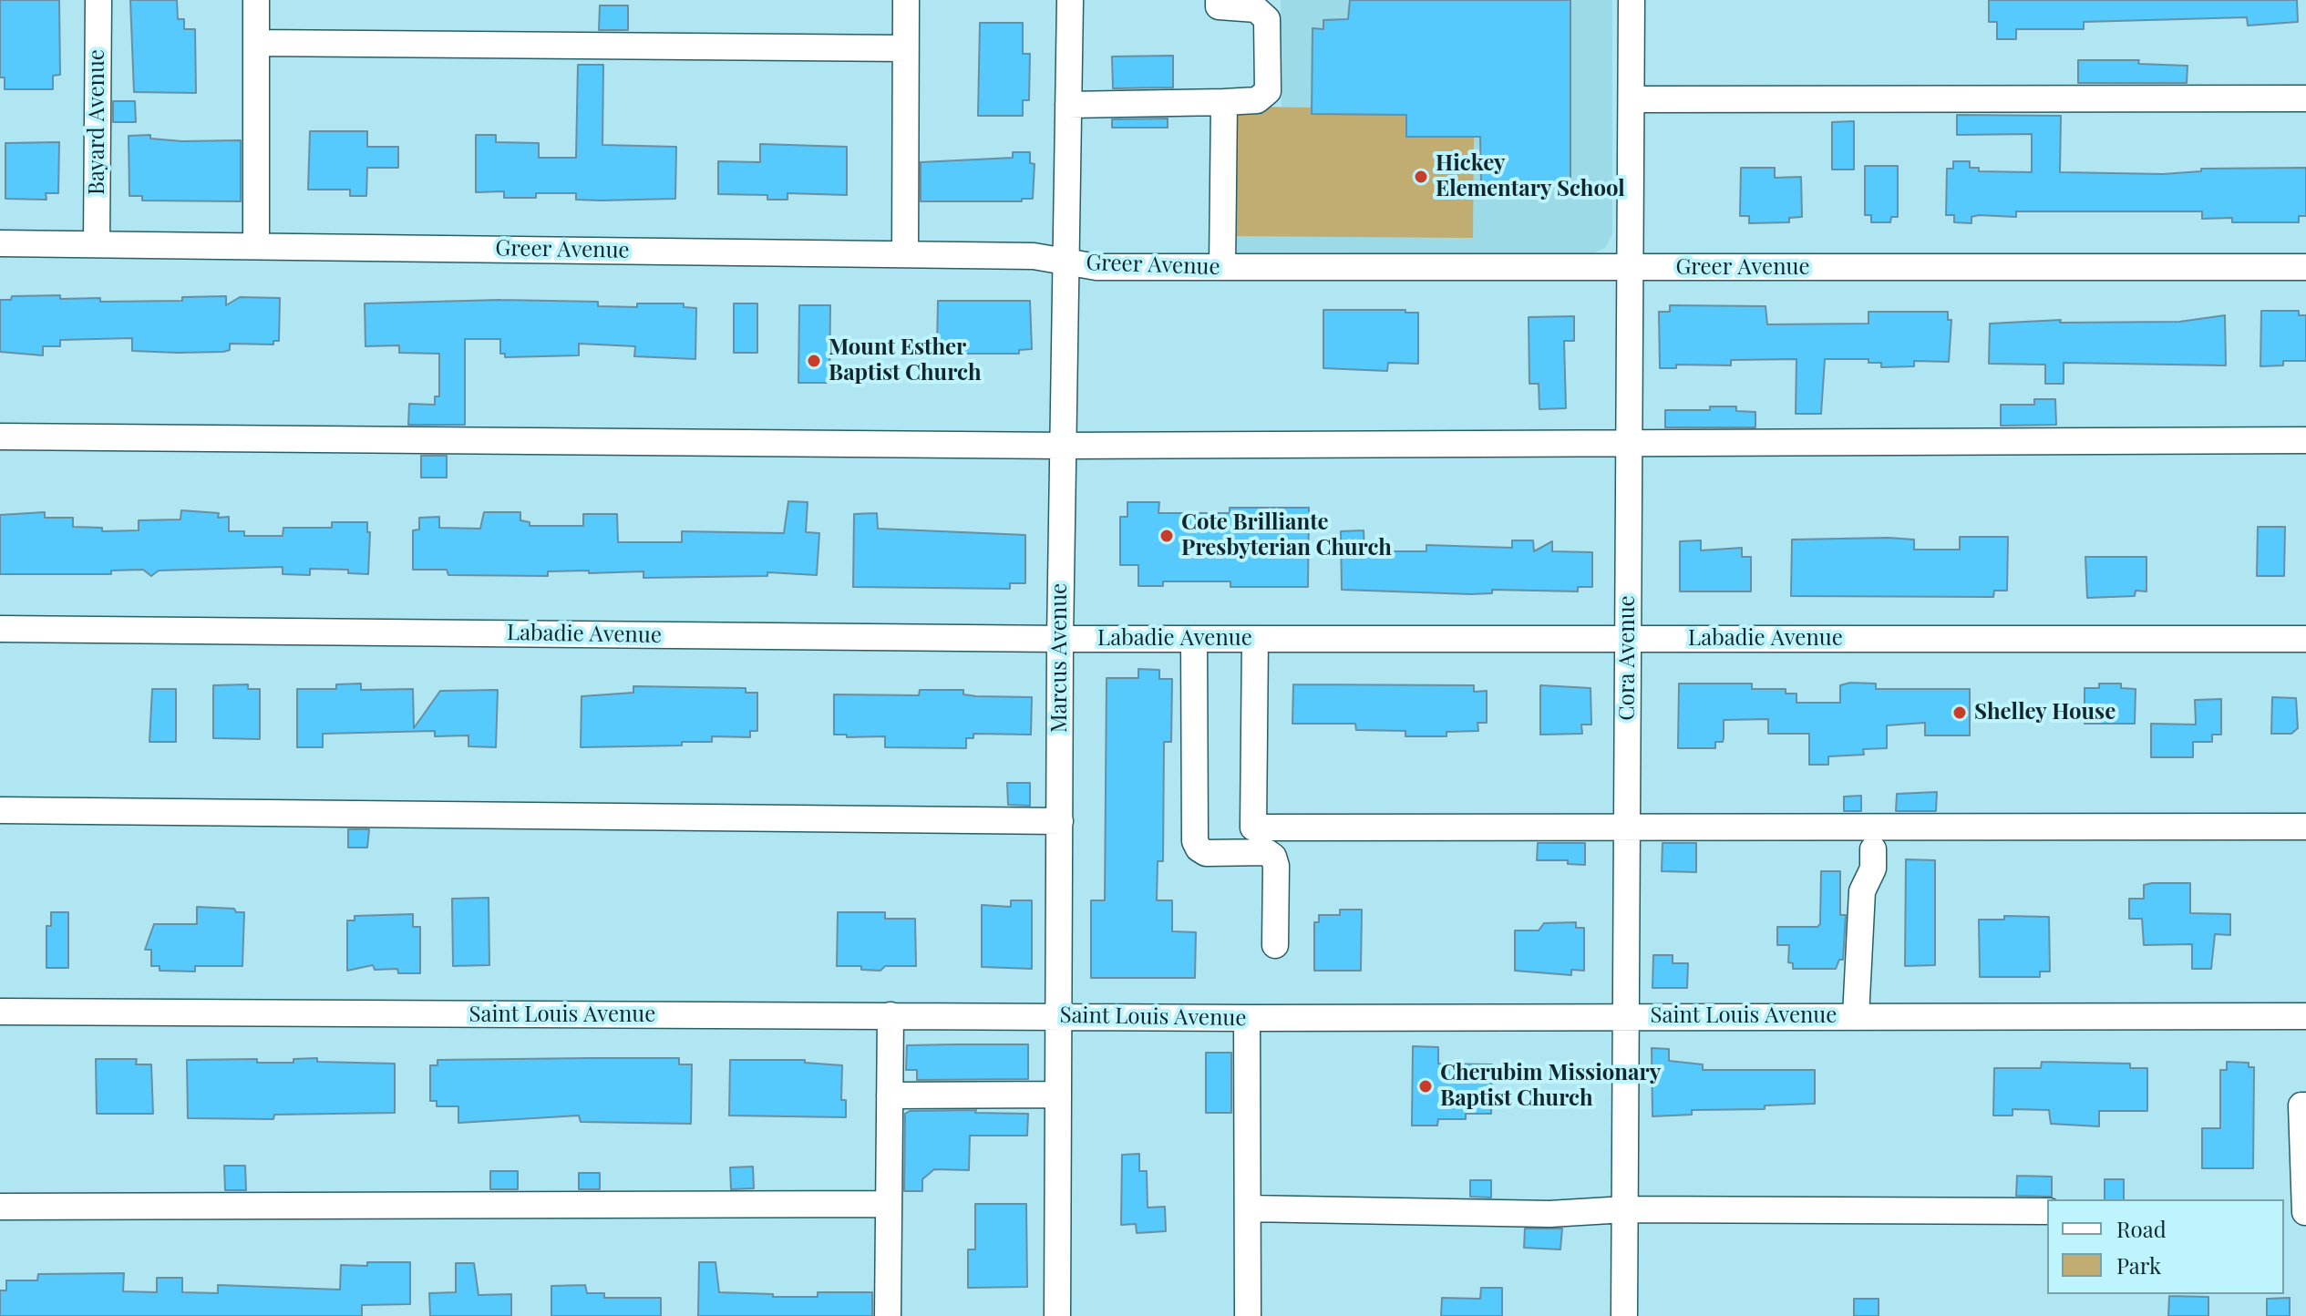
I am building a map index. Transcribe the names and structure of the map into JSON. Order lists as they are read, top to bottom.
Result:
{
  "streets": {
    "street": [
      "Bayard Avenue",
      "Greer Avenue",
      "Labadie Avenue",
      "Marcus Avenue",
      "Cora Avenue",
      "Saint Louis Avenue"
    ]
  },
  "crossings": [
    ["Bayard Avenue", "Greer Avenue"],
    ["Greer Avenue", "Marcus Avenue"],
    ["Greer Avenue", "Cora Avenue"],
    ["Labadie Avenue", "Marcus Avenue"],
    ["Labadie Avenue", "Cora Avenue"],
    ["Marcus Avenue", "Saint Louis Avenue"],
    ["Cora Avenue", "Saint Louis Avenue"]
  ],
  "places": [
    "Hickey Elementary School",
    "Mount Esther Baptist Church",
    "Cote Brilliante Presbyterian Church",
    "Shelley House",
    "Cherubim Missionary Baptist Church"
  ],
  "legend": ["Road", "Park"]
}
